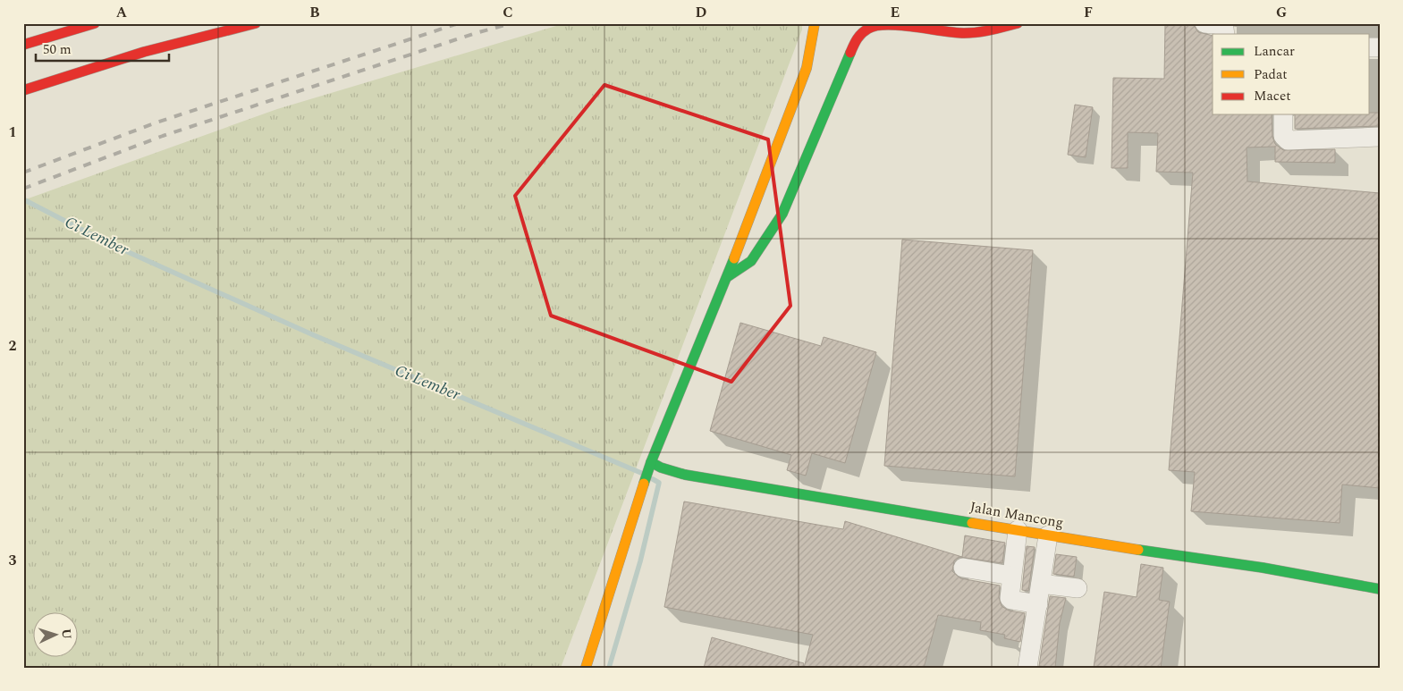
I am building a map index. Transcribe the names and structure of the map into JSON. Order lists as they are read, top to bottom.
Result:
{
  "streets": {
    "main road": ["Jalan Mancong"]
  },
  "water": ["Ci Lember"],
  "legend": ["Lancar", "Padat", "Macet"],
  "scale_bar": "50 m",
  "north": "right",
  "grid": {
    "columns": [
      "A",
      "B",
      "C",
      "D",
      "E",
      "F",
      "G"
    ],
    "rows": ["1", "2", "3"]
  }
}
